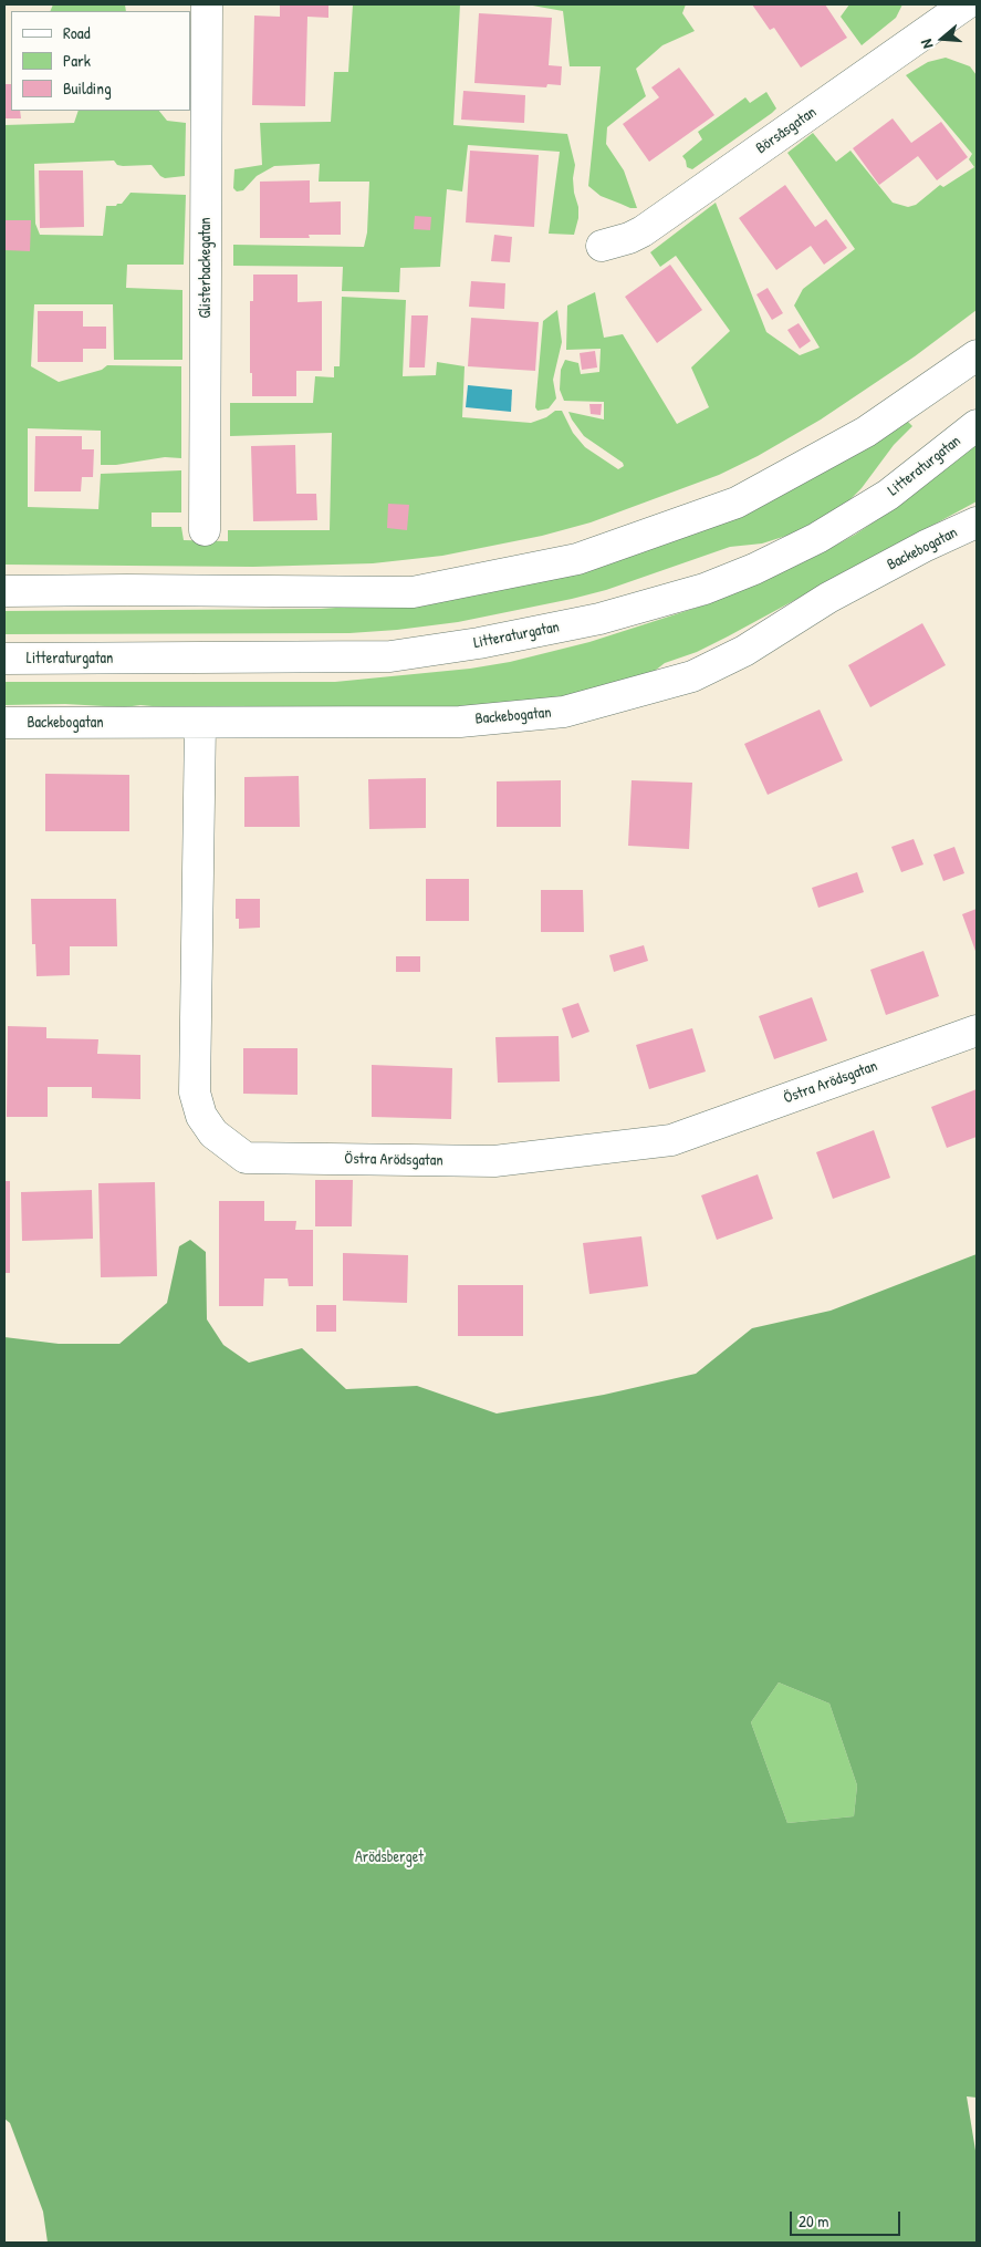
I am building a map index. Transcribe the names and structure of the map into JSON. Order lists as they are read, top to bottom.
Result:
{
  "streets": {
    "street": [
      "Börsåsgatan",
      "Glisterbackegatan",
      "Litteraturgatan",
      "Backebogatan",
      "Östra Arödsgatan"
    ]
  },
  "crossings": [
    ["Backebogatan", "Östra Arödsgatan"]
  ],
  "parks": ["Arödsberget"],
  "legend": ["Road", "Park", "Building"],
  "scale_bar": "20 m",
  "north": "left"
}
